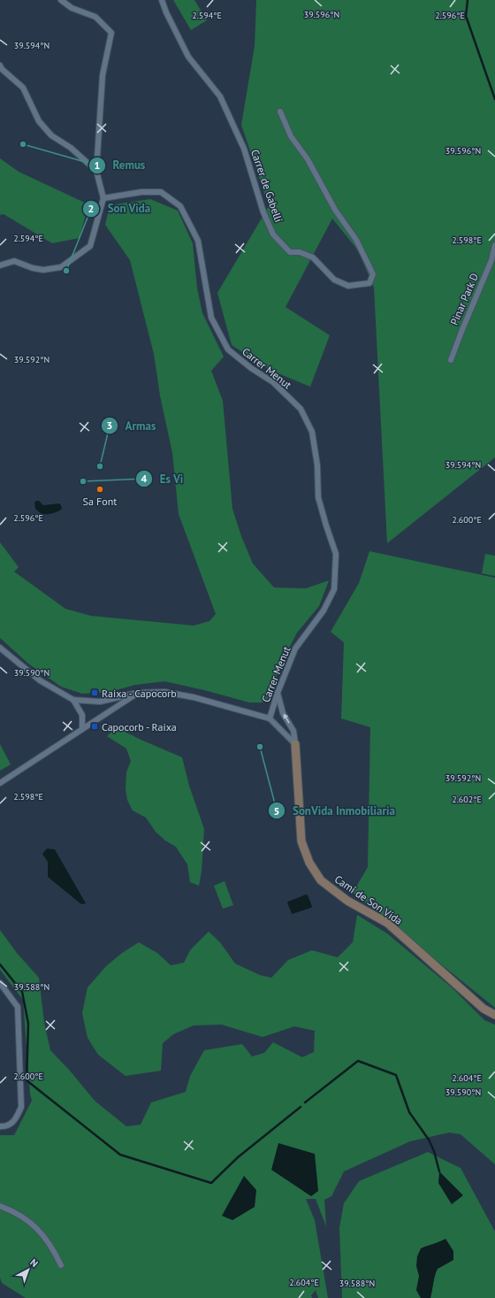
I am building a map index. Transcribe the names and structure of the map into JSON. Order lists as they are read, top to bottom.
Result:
{
  "streets": {
    "street": [
      "Carrer de Gabellí",
      "Pinar Park D",
      "Carrer Menut",
      "Camí de Son Vida"
    ]
  },
  "places": {
    "other": [
      "Remus",
      "Son Vida",
      "Armas",
      "Es Vi",
      "Sa Font",
      "SonVida Inmobiliaria"
    ],
    "transit": ["Raixa - Capocorb", "Capocorb - Raixa"]
  },
  "north": "top right",
  "coordinates": [
    "39.596°N",
    "2.596°E",
    "2.594°E",
    "39.594°N",
    "2.598°E",
    "39.592°N",
    "2.600°E",
    "39.590°N",
    "2.602°E",
    "39.588°N",
    "2.604°E"
  ]
}
